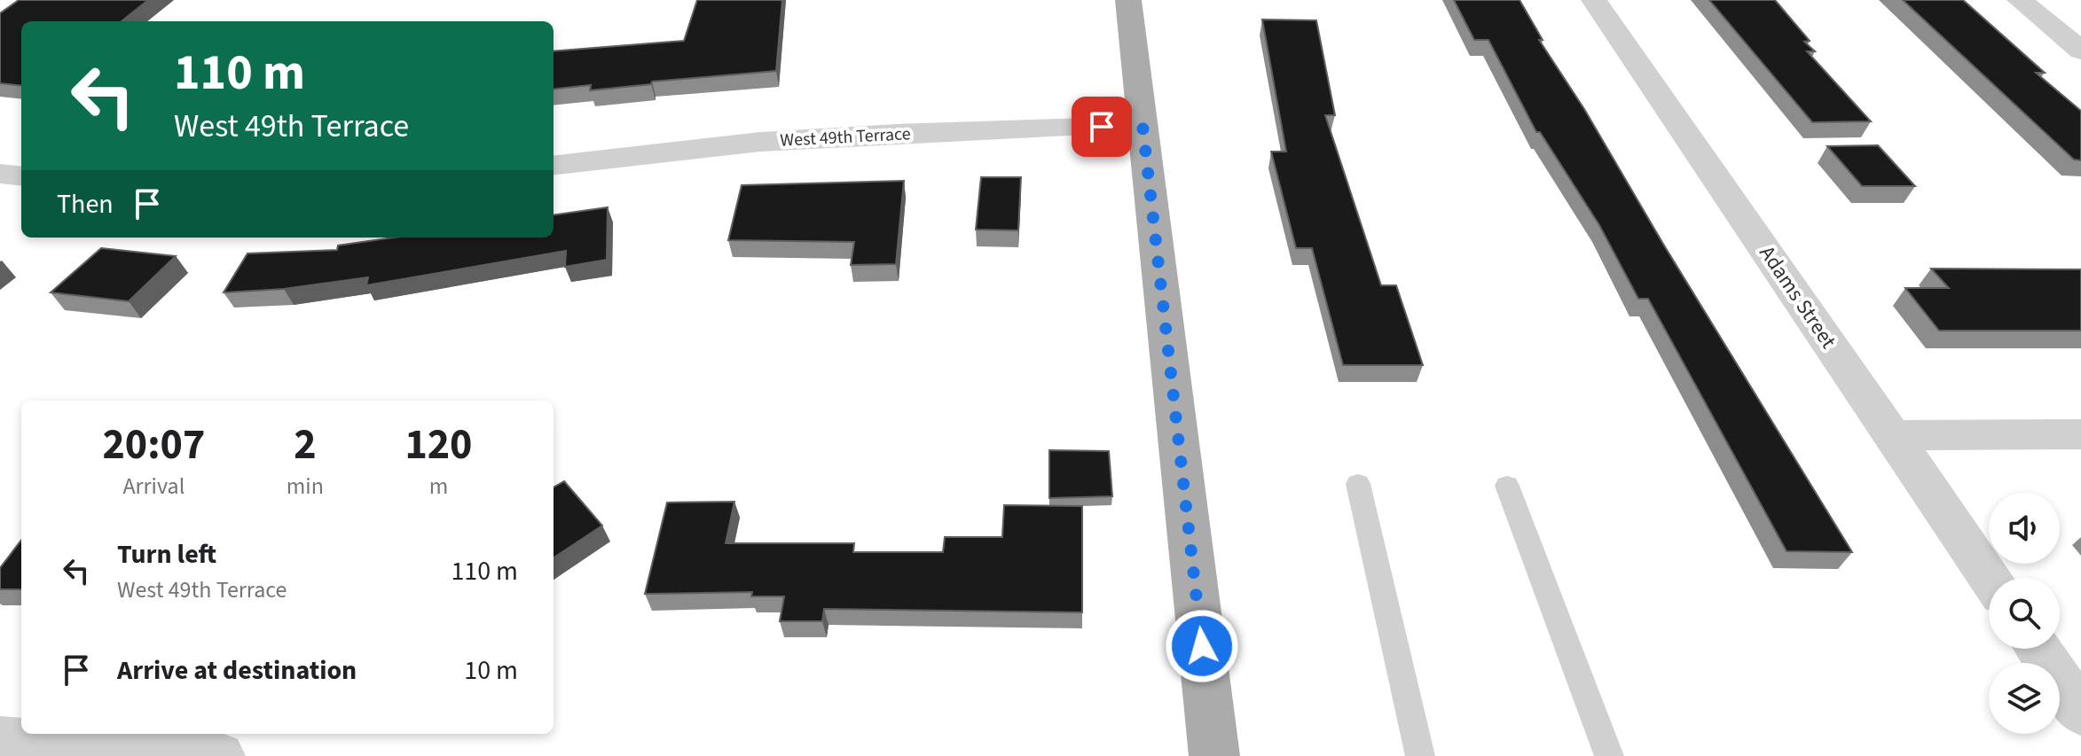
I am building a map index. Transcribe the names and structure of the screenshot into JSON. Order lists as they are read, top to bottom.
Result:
{
  "streets": {
    "street": ["West 49th Terrace", "Adams Street"]
  },
  "page": {
    "turn": ["110 m", "West 49th Terrace"],
    "then": "Then",
    "eta": [
      "20:07",
      "Arrival",
      "2",
      "min",
      "120",
      "m"
    ],
    "list": [
      {
        "name": "Turn left",
        "note": "West 49th Terrace",
        "value": "110 m"
      },
      {
        "name": "Arrive at destination",
        "value": "10 m"
      }
    ]
  }
}
